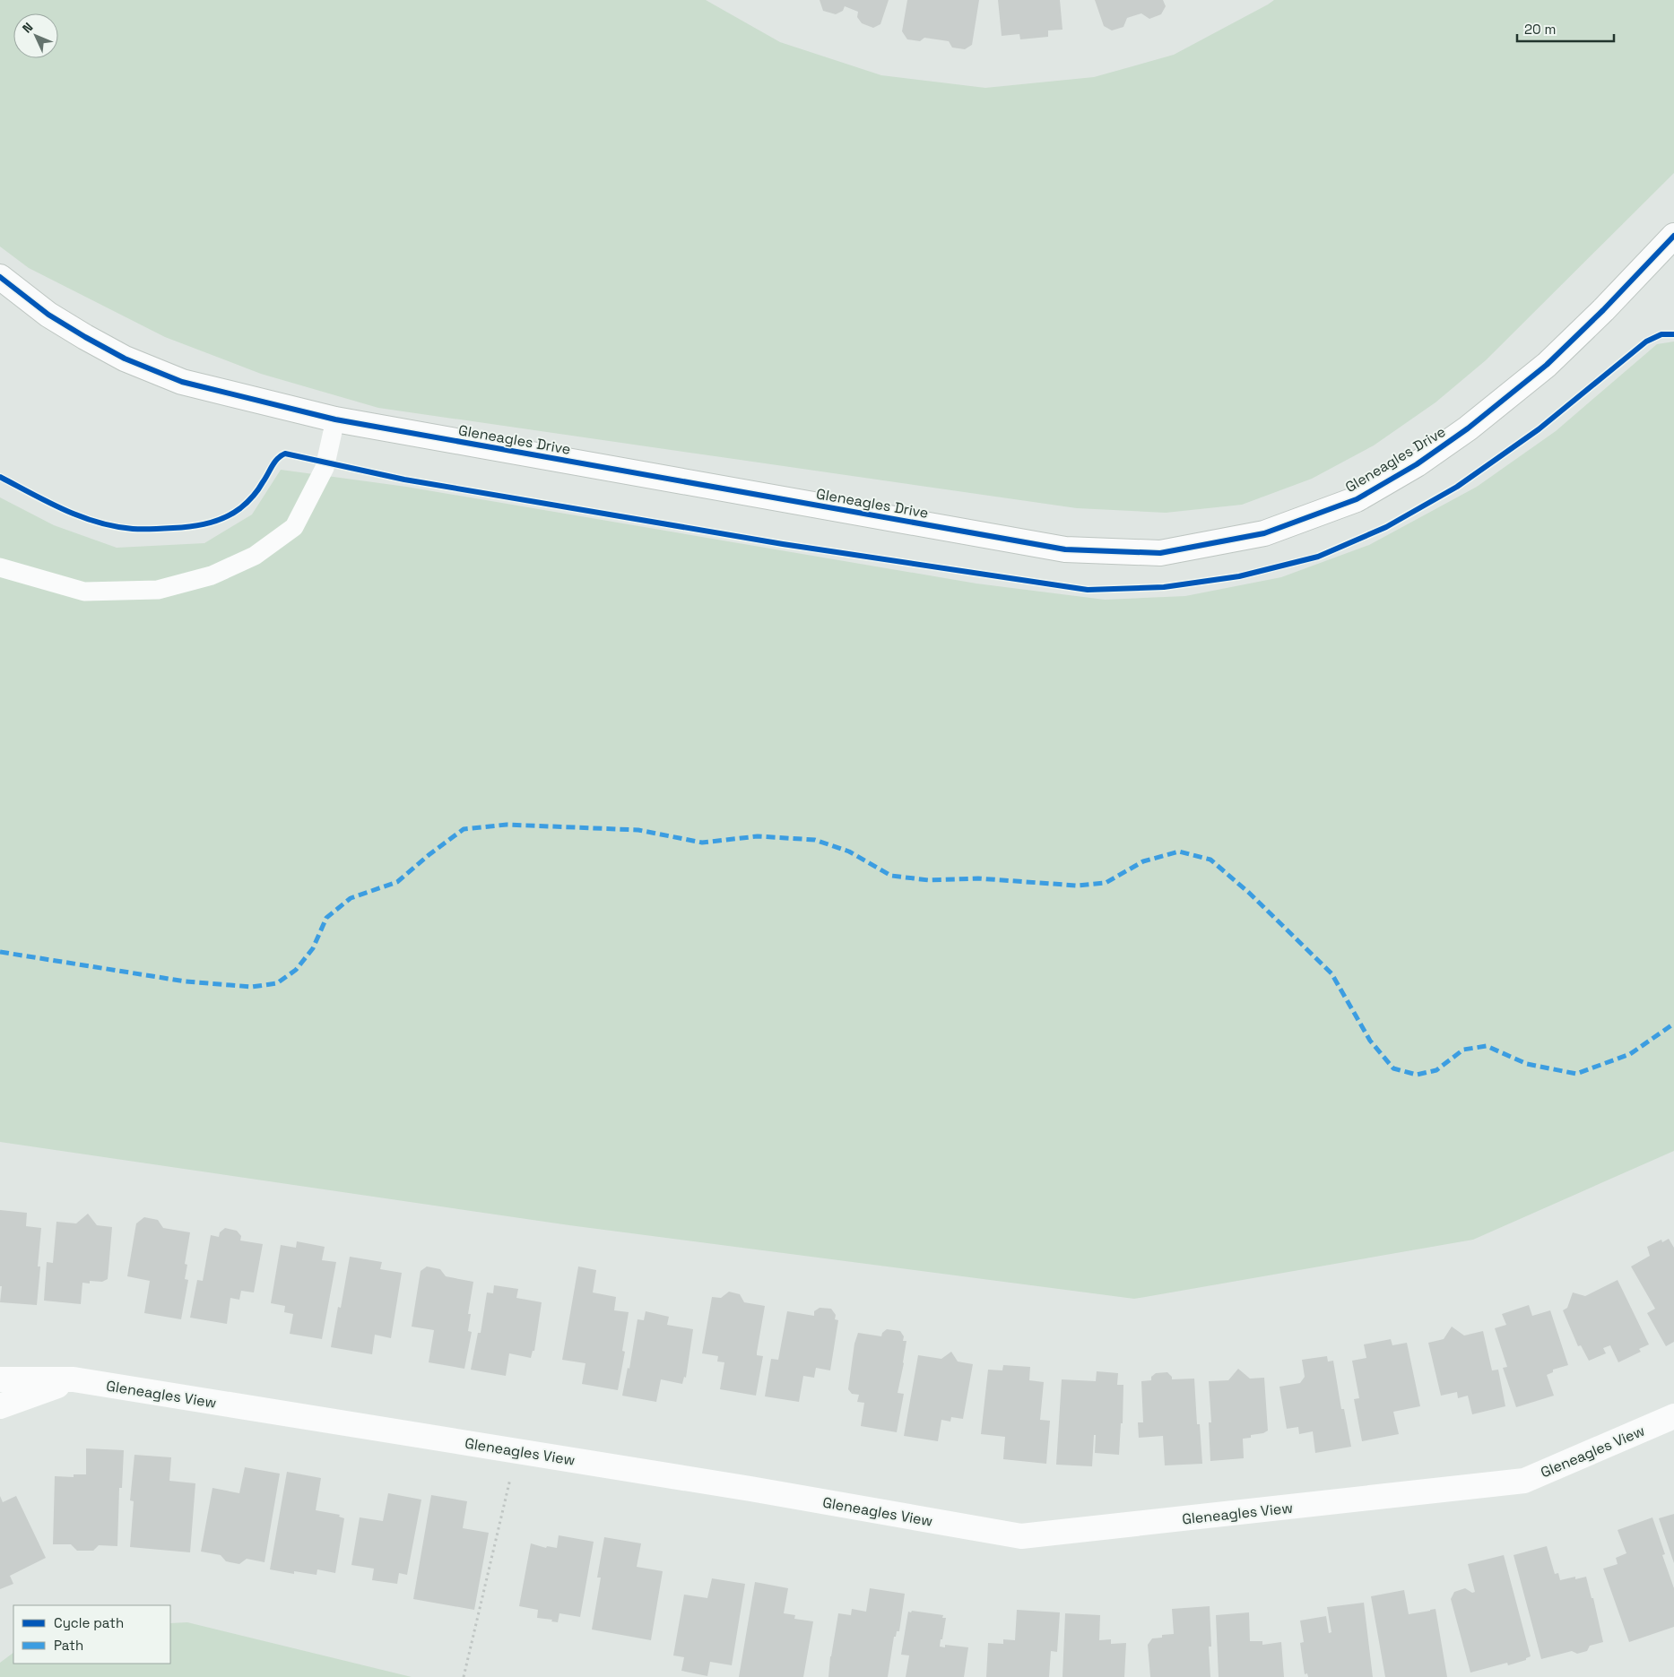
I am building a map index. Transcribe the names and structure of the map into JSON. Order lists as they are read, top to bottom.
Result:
{
  "streets": {
    "street": ["Gleneagles Drive", "Gleneagles View"]
  },
  "legend": ["Cycle path", "Path"],
  "scale_bar": "20 m",
  "north": "top left"
}
